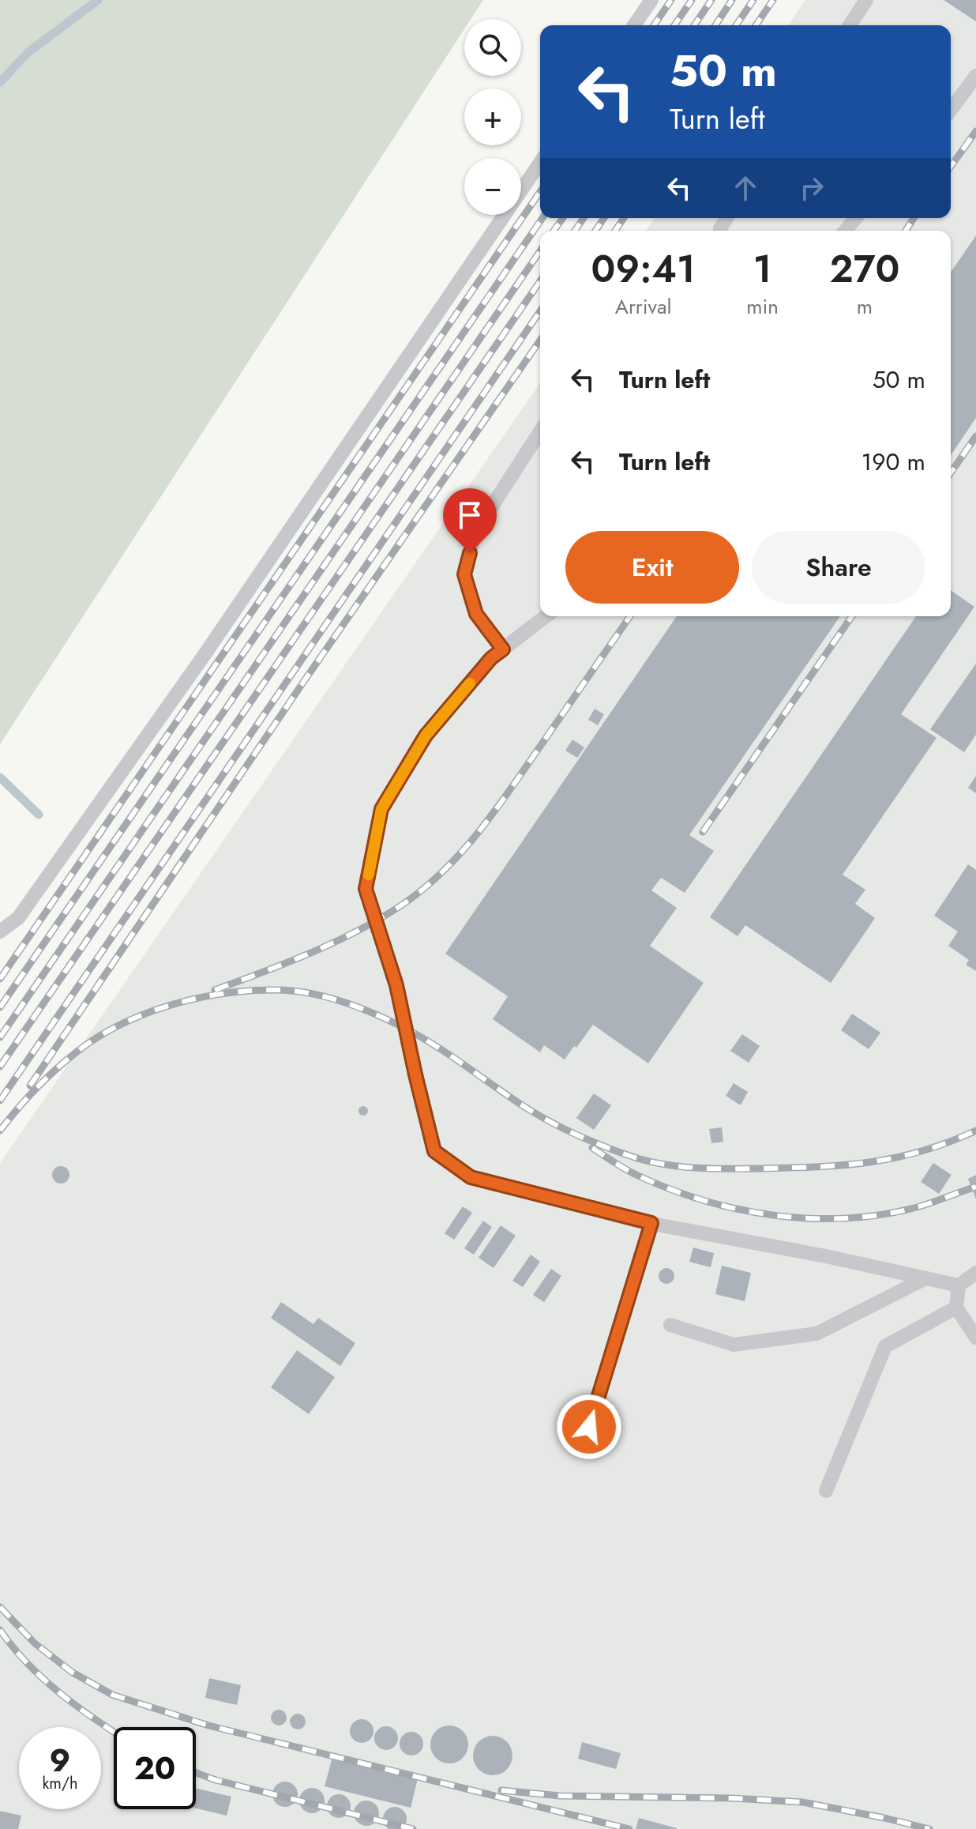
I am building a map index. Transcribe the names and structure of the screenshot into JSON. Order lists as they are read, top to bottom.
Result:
{
  "page": {
    "map_buttons": ["+", "−"],
    "turn": ["50 m", "Turn left"],
    "eta": [
      "09:41",
      "Arrival",
      "1",
      "min",
      "270",
      "m"
    ],
    "list": [
      {
        "name": "Turn left",
        "value": "50 m"
      },
      {
        "name": "Turn left",
        "value": "190 m"
      }
    ],
    "buttons": ["Exit", "Share"],
    "speed": "9 km/h",
    "limit": "20"
  }
}
